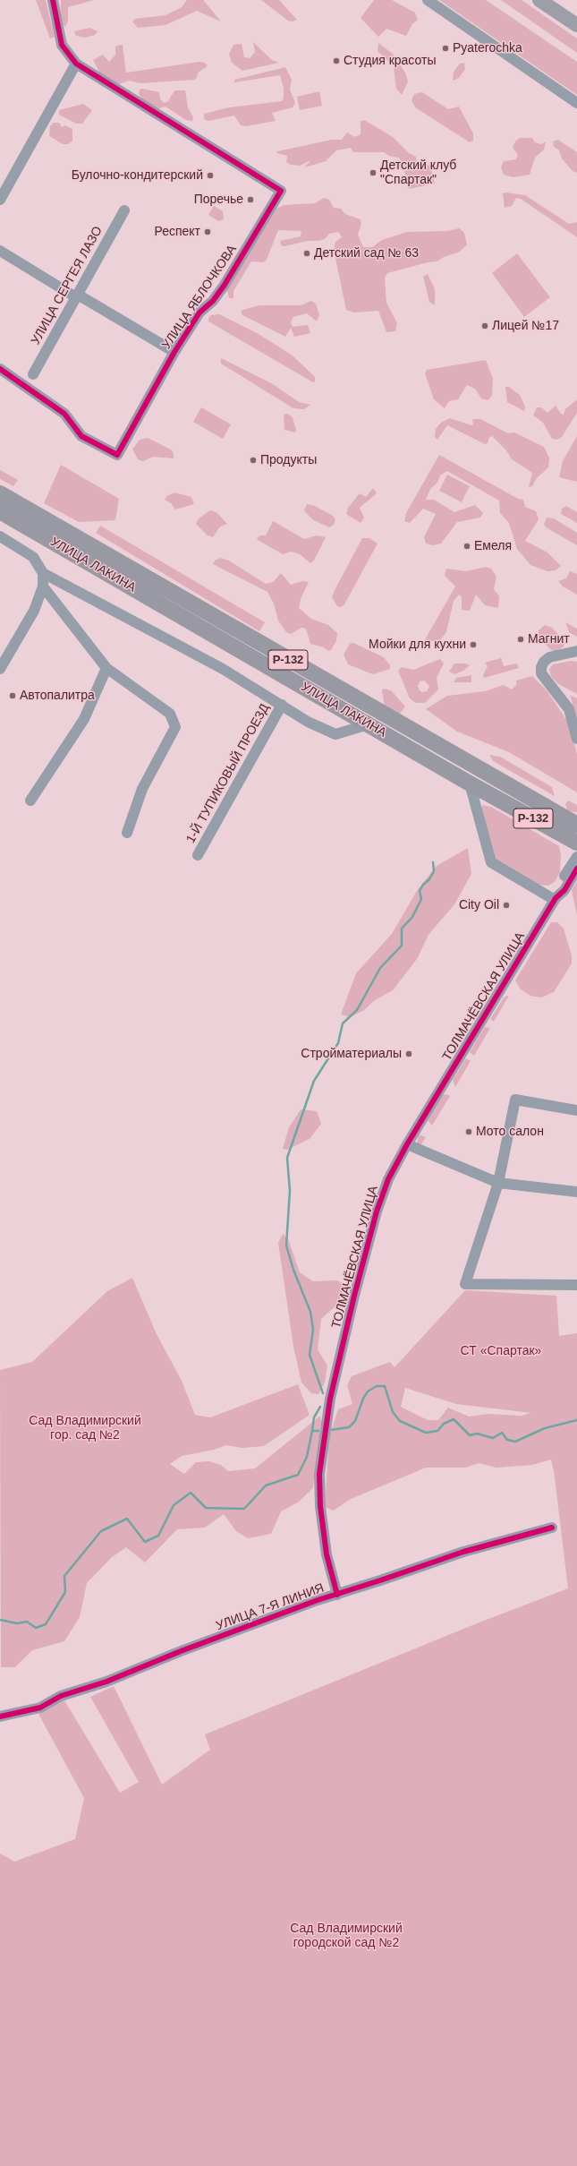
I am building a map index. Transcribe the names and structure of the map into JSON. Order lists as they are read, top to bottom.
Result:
{
  "streets": {
    "highway": ["УЛИЦА ЛАКИНА", "Р-132"],
    "street": [
      "УЛИЦА СЕРГЕЯ ЛАЗО",
      "УЛИЦА ЯБЛОЧКОВА",
      "1-Й ТУПИКОВЫЙ ПРОЕЗД",
      "ТОЛМАЧЁВСКАЯ УЛИЦА",
      "УЛИЦА 7-Я ЛИНИЯ"
    ]
  },
  "crossings": [
    ["ТОЛМАЧЁВСКАЯ УЛИЦА", "УЛИЦА 7-Я ЛИНИЯ"]
  ],
  "parks": ["СТ «Спартак»", "Сад Владимирский гор. сад №2", "Сад Владимирский городской сад №2"],
  "places": [
    "Pyaterochka",
    "Студия красоты",
    "Детский клуб \"Спартак\"",
    "Булочно-кондитерский",
    "Поречье",
    "Респект",
    "Детский сад № 63",
    "Лицей №17",
    "Продукты",
    "Емеля",
    "Магнит",
    "Мойки для кухни",
    "Автопалитра",
    "City Oil",
    "Стройматериалы",
    "Мото салон"
  ]
}
